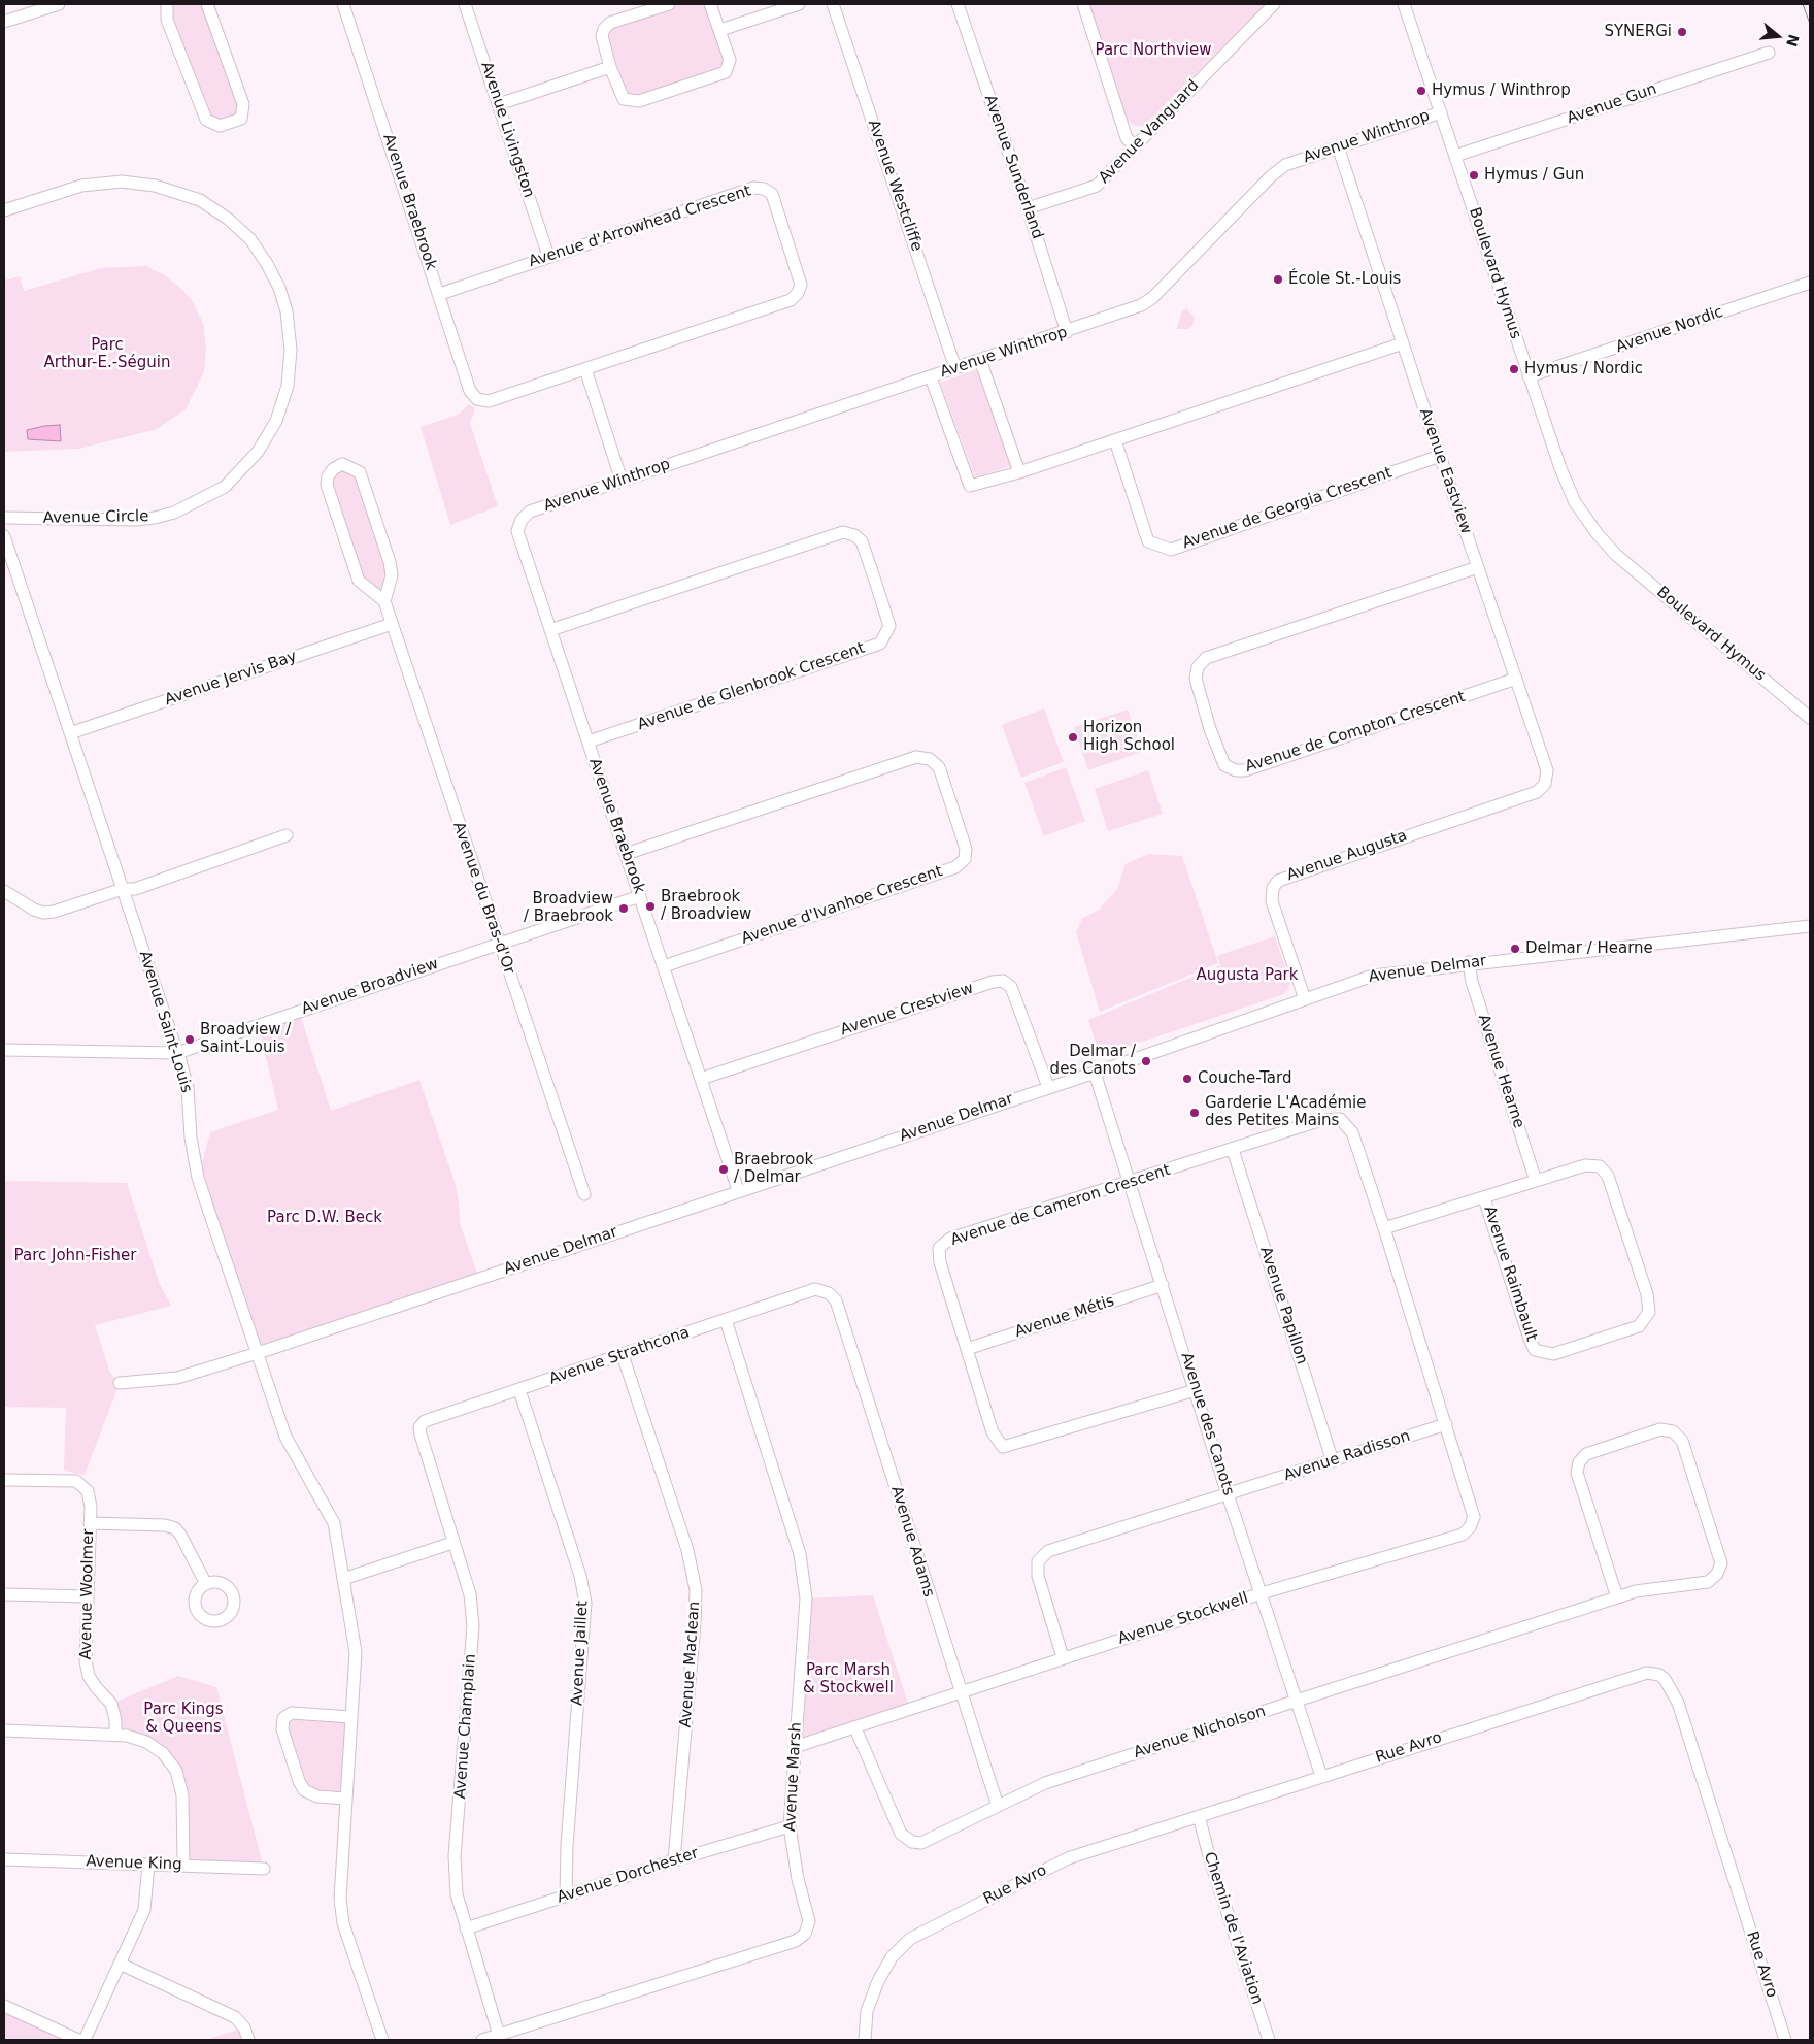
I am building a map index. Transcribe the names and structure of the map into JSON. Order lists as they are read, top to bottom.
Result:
{
  "streets": {
    "street": [
      "Avenue Gun",
      "Avenue Livingston",
      "Avenue Vanguard",
      "Avenue Winthrop",
      "Avenue Sunderland",
      "Avenue Westcliffe",
      "Avenue Braebrook",
      "Avenue d'Arrowhead Crescent",
      "Boulevard Hymus",
      "Avenue Nordic",
      "Avenue Eastview",
      "Avenue de Georgia Crescent",
      "Avenue Circle",
      "Avenue Jervis Bay",
      "Avenue de Glenbrook Crescent",
      "Avenue de Compton Crescent",
      "Avenue Augusta",
      "Avenue du Bras-d'Or",
      "Avenue d'Ivanhoe Crescent",
      "Avenue Delmar",
      "Avenue Broadview",
      "Avenue Crestview",
      "Avenue Saint-Louis",
      "Avenue Hearne",
      "Avenue de Cameron Crescent",
      "Avenue Raimbault",
      "Avenue Papillon",
      "Avenue Métis",
      "Avenue Strathcona",
      "Avenue des Canots",
      "Avenue Radisson",
      "Avenue Adams",
      "Avenue Woolmer",
      "Avenue Stockwell",
      "Avenue Jaillet",
      "Avenue Maclean",
      "Avenue Champlain",
      "Avenue Nicholson",
      "Rue Avro",
      "Avenue Marsh",
      "Avenue King",
      "Avenue Dorchester",
      "Chemin de l'Aviation"
    ]
  },
  "crossings": [
    ["Avenue Gun", "Boulevard Hymus"],
    ["Avenue Livingston", "Avenue d'Arrowhead Crescent"],
    ["Avenue Vanguard", "Avenue Sunderland"],
    ["Avenue Winthrop", "Avenue Sunderland"],
    ["Avenue Winthrop", "Avenue Westcliffe"],
    ["Avenue Winthrop", "Avenue Braebrook"],
    ["Avenue Winthrop", "Boulevard Hymus"],
    ["Avenue Winthrop", "Avenue Eastview"],
    ["Avenue Braebrook", "Avenue d'Arrowhead Crescent"],
    ["Avenue Braebrook", "Avenue de Glenbrook Crescent"],
    ["Avenue Braebrook", "Avenue d'Ivanhoe Crescent"],
    ["Avenue Braebrook", "Avenue Delmar"],
    ["Avenue Braebrook", "Avenue Broadview"],
    ["Avenue Braebrook", "Avenue Crestview"],
    ["Boulevard Hymus", "Avenue Nordic"],
    ["Avenue Eastview", "Avenue de Georgia Crescent"],
    ["Avenue Eastview", "Avenue de Compton Crescent"],
    ["Avenue Eastview", "Avenue Augusta"],
    ["Avenue Jervis Bay", "Avenue du Bras-d'Or"],
    ["Avenue Jervis Bay", "Avenue Saint-Louis"],
    ["Avenue Augusta", "Avenue Delmar"],
    ["Avenue du Bras-d'Or", "Avenue Broadview"],
    ["Avenue Delmar", "Avenue Crestview"],
    ["Avenue Delmar", "Avenue Saint-Louis"],
    ["Avenue Delmar", "Avenue Hearne"],
    ["Avenue Delmar", "Avenue des Canots"],
    ["Avenue Broadview", "Avenue Saint-Louis"],
    ["Avenue Hearne", "Avenue Raimbault"],
    ["Avenue de Cameron Crescent", "Avenue Raimbault"],
    ["Avenue de Cameron Crescent", "Avenue Papillon"],
    ["Avenue de Cameron Crescent", "Avenue Métis"],
    ["Avenue de Cameron Crescent", "Avenue des Canots"],
    ["Avenue Papillon", "Avenue Radisson"],
    ["Avenue Métis", "Avenue des Canots"],
    ["Avenue Strathcona", "Avenue Adams"],
    ["Avenue Strathcona", "Avenue Jaillet"],
    ["Avenue Strathcona", "Avenue Maclean"],
    ["Avenue Strathcona", "Avenue Champlain"],
    ["Avenue Strathcona", "Avenue Marsh"],
    ["Avenue des Canots", "Avenue Radisson"],
    ["Avenue des Canots", "Avenue Stockwell"],
    ["Avenue des Canots", "Avenue Nicholson"],
    ["Avenue des Canots", "Rue Avro"],
    ["Avenue Radisson", "Avenue Stockwell"],
    ["Avenue Adams", "Avenue Stockwell"],
    ["Avenue Adams", "Avenue Nicholson"],
    ["Avenue Stockwell", "Avenue Nicholson"],
    ["Avenue Stockwell", "Avenue Marsh"],
    ["Avenue Jaillet", "Avenue Dorchester"],
    ["Avenue Maclean", "Avenue Dorchester"],
    ["Avenue Champlain", "Avenue Marsh"],
    ["Avenue Champlain", "Avenue Dorchester"],
    ["Rue Avro", "Chemin de l'Aviation"],
    ["Avenue Marsh", "Avenue Dorchester"]
  ],
  "parks": [
    "Parc Northview",
    "Parc Arthur-E.-Séguin",
    "Augusta Park",
    "Parc D.W. Beck",
    "Parc John-Fisher",
    "Parc Marsh & Stockwell",
    "Parc Kings & Queens"
  ],
  "places": [
    "SYNERGi",
    "Hymus / Winthrop",
    "Hymus / Gun",
    "École St.-Louis",
    "Hymus / Nordic",
    "Horizon High School",
    "Braebrook / Broadview",
    "Broadview / Braebrook",
    "Delmar / Hearne",
    "Broadview / Saint-Louis",
    "Delmar / des Canots",
    "Couche-Tard",
    "Garderie L'Académie des Petites Mains",
    "Braebrook / Delmar"
  ],
  "north": "right"
}
